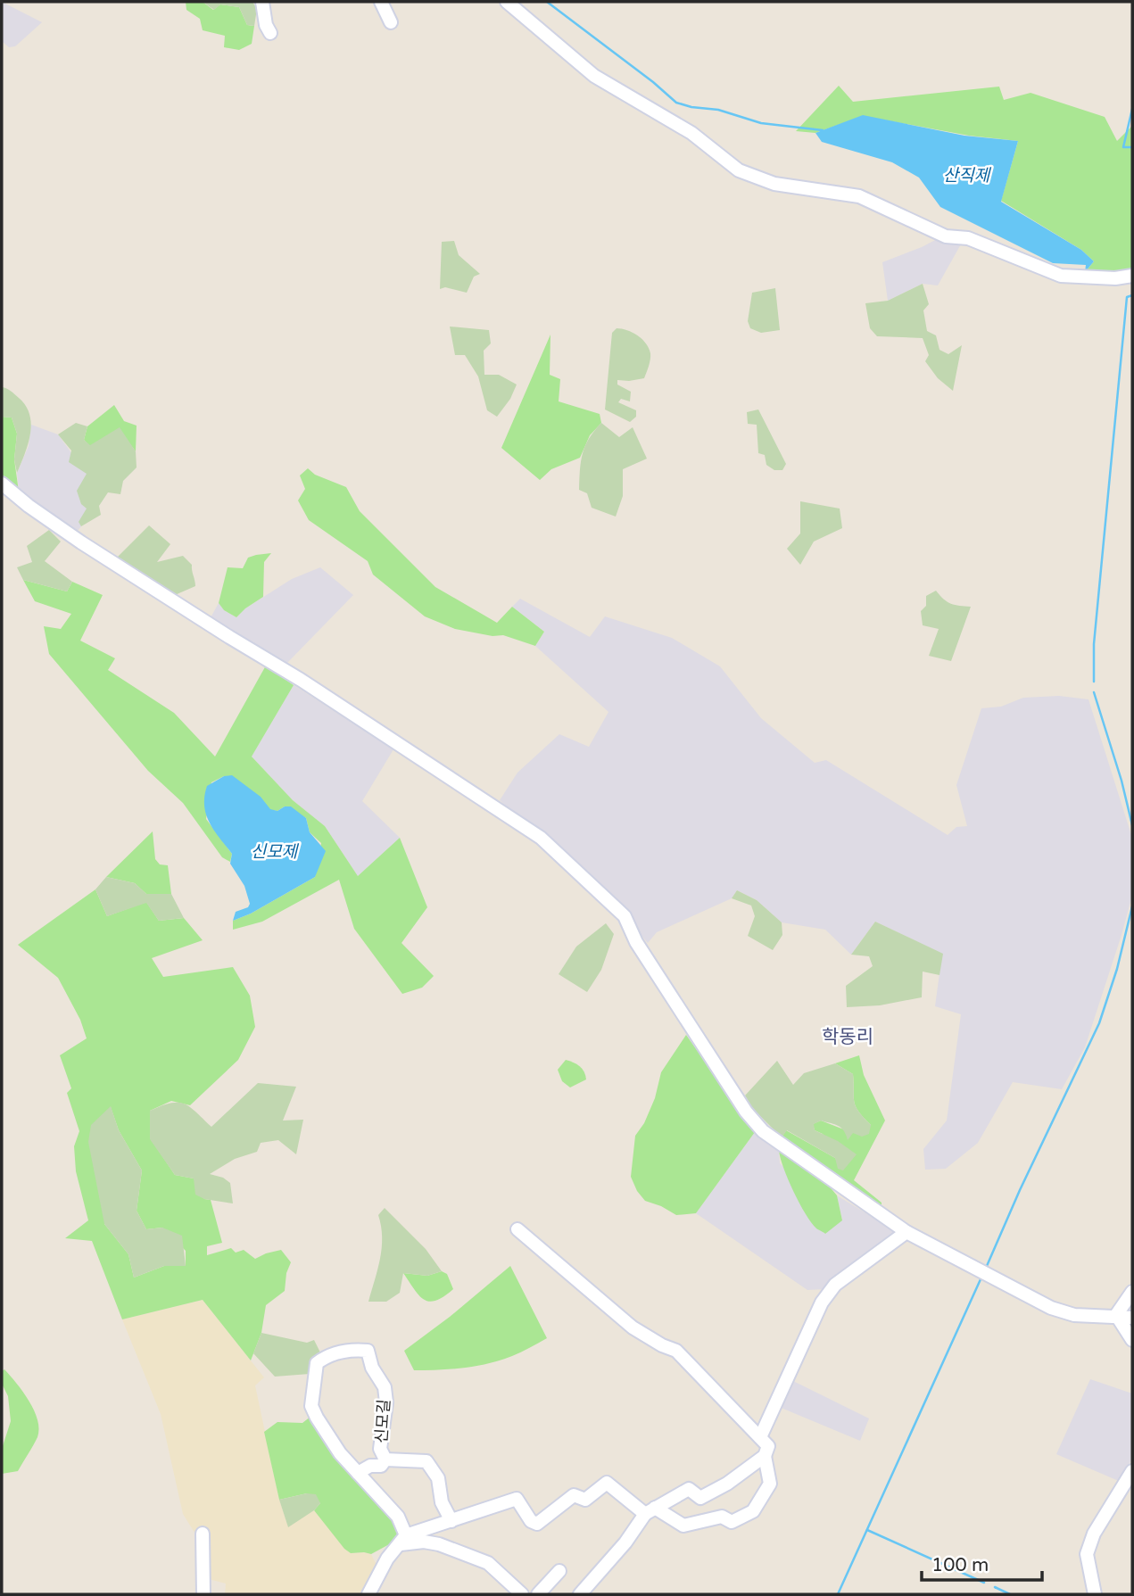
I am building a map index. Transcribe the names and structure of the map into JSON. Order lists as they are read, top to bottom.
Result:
{
  "streets": {
    "street": ["신모길"]
  },
  "districts": ["학동리"],
  "water": ["산직제", "신모제"],
  "scale_bar": "100 m"
}
